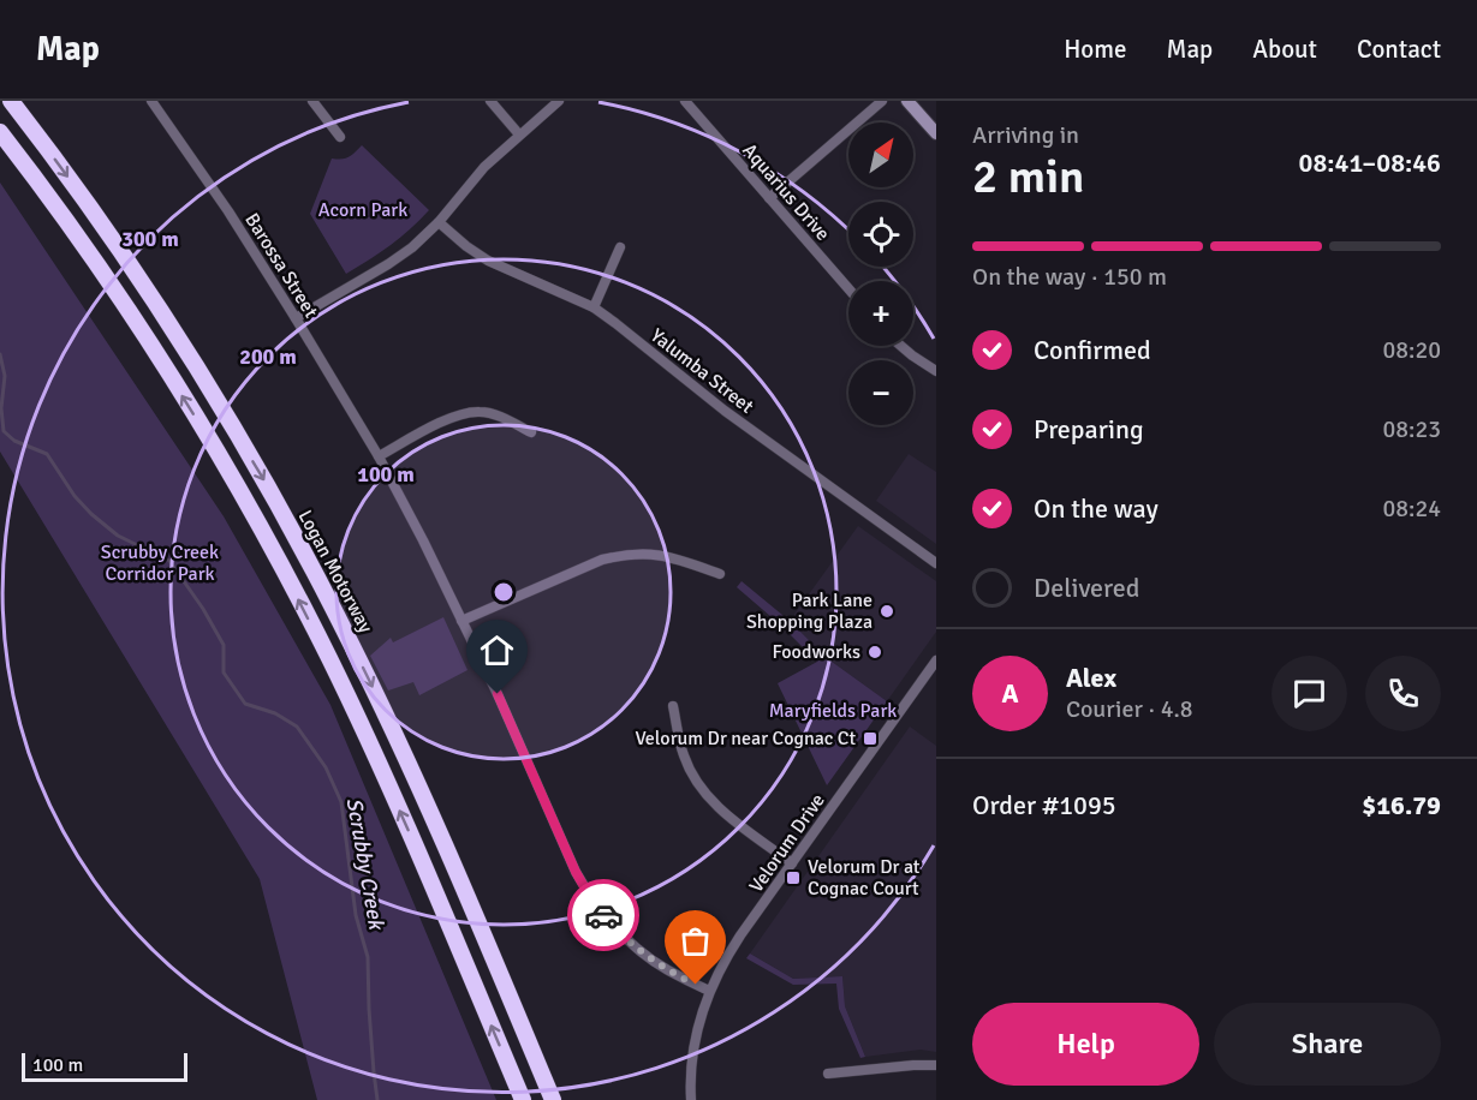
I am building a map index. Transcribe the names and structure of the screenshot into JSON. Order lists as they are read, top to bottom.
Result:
{
  "streets": {
    "highway": ["Logan Motorway"],
    "street": [
      "Aquarius Drive",
      "Barossa Street",
      "Yalumba Street",
      "Velorum Drive"
    ]
  },
  "crossings": [
    ["Barossa Street", "Velorum Drive"]
  ],
  "water": ["Scrubby Creek"],
  "parks": ["Acorn Park", "Scrubby Creek Corridor Park", "Maryfields Park"],
  "places": {
    "other": ["Park Lane Shopping Plaza", "Foodworks"],
    "transit": ["Velorum Dr near Cognac Ct", "Velorum Dr at Cognac Court"]
  },
  "scale_bar": "100 m",
  "north": "top right",
  "page": {
    "header": "Map",
    "nav": [
      "Home",
      "Map",
      "About",
      "Contact"
    ],
    "heading": ["2 min", "Arriving in", "08:41–08:46"],
    "panel": [
      "Alex",
      "Courier · 4.8",
      "Order #1095",
      "$16.79"
    ],
    "map_buttons": ["+", "−"],
    "bar": "On the way · 150 m",
    "list": [
      ["Confirmed", "08:20"],
      ["Preparing", "08:23"],
      ["On the way", "08:24"],
      "Delivered"
    ],
    "round": "A",
    "buttons": ["Help", "Share"],
    "scale": "100 m"
  },
  "rings": ["300 m", "200 m", "100 m"]
}
